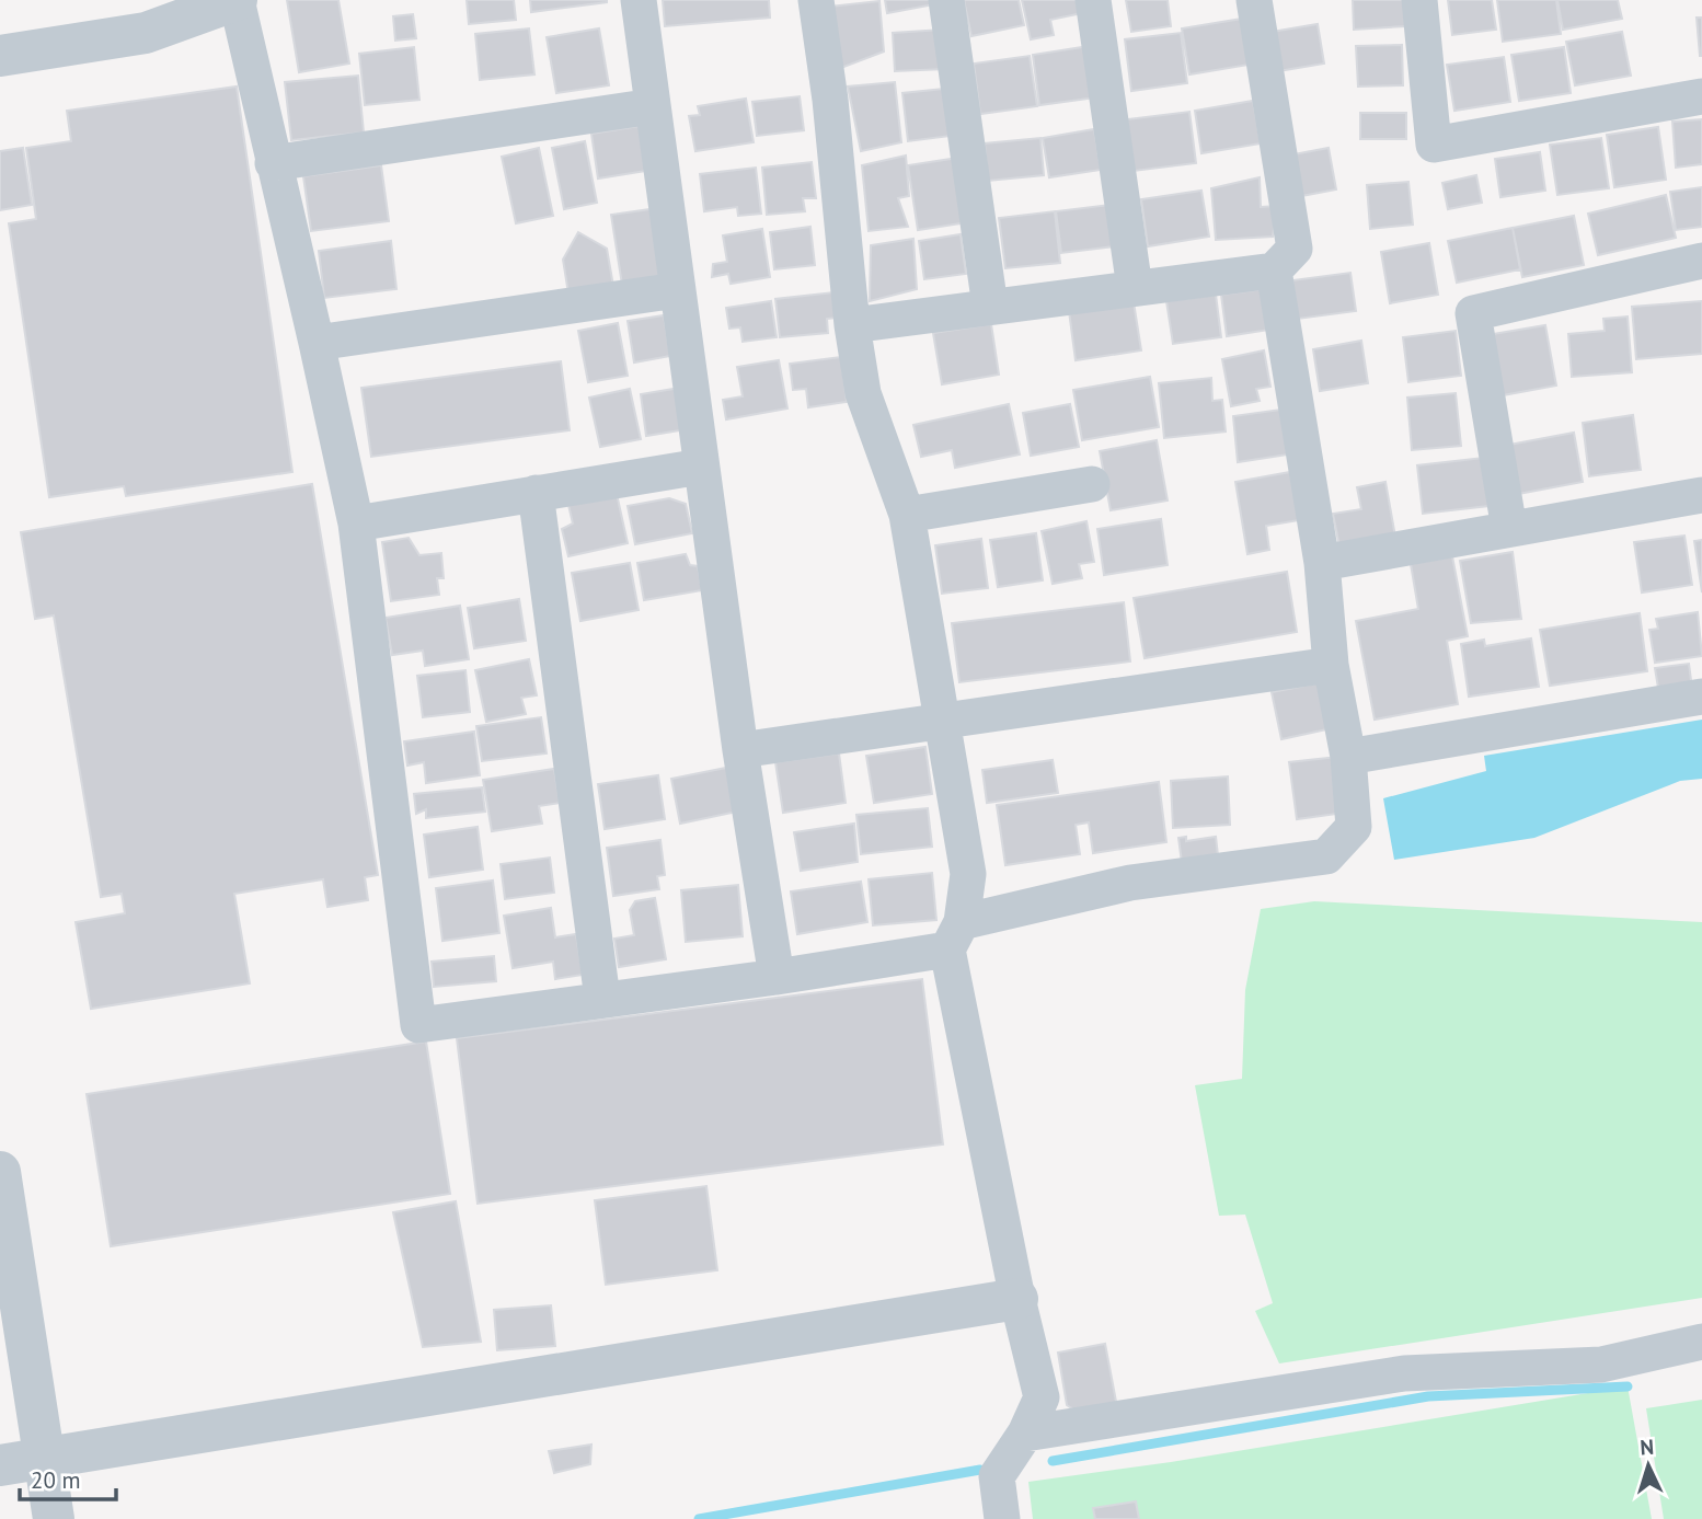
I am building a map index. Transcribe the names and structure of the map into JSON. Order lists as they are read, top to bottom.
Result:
{
  "scale_bar": "20 m",
  "north": "top"
}
